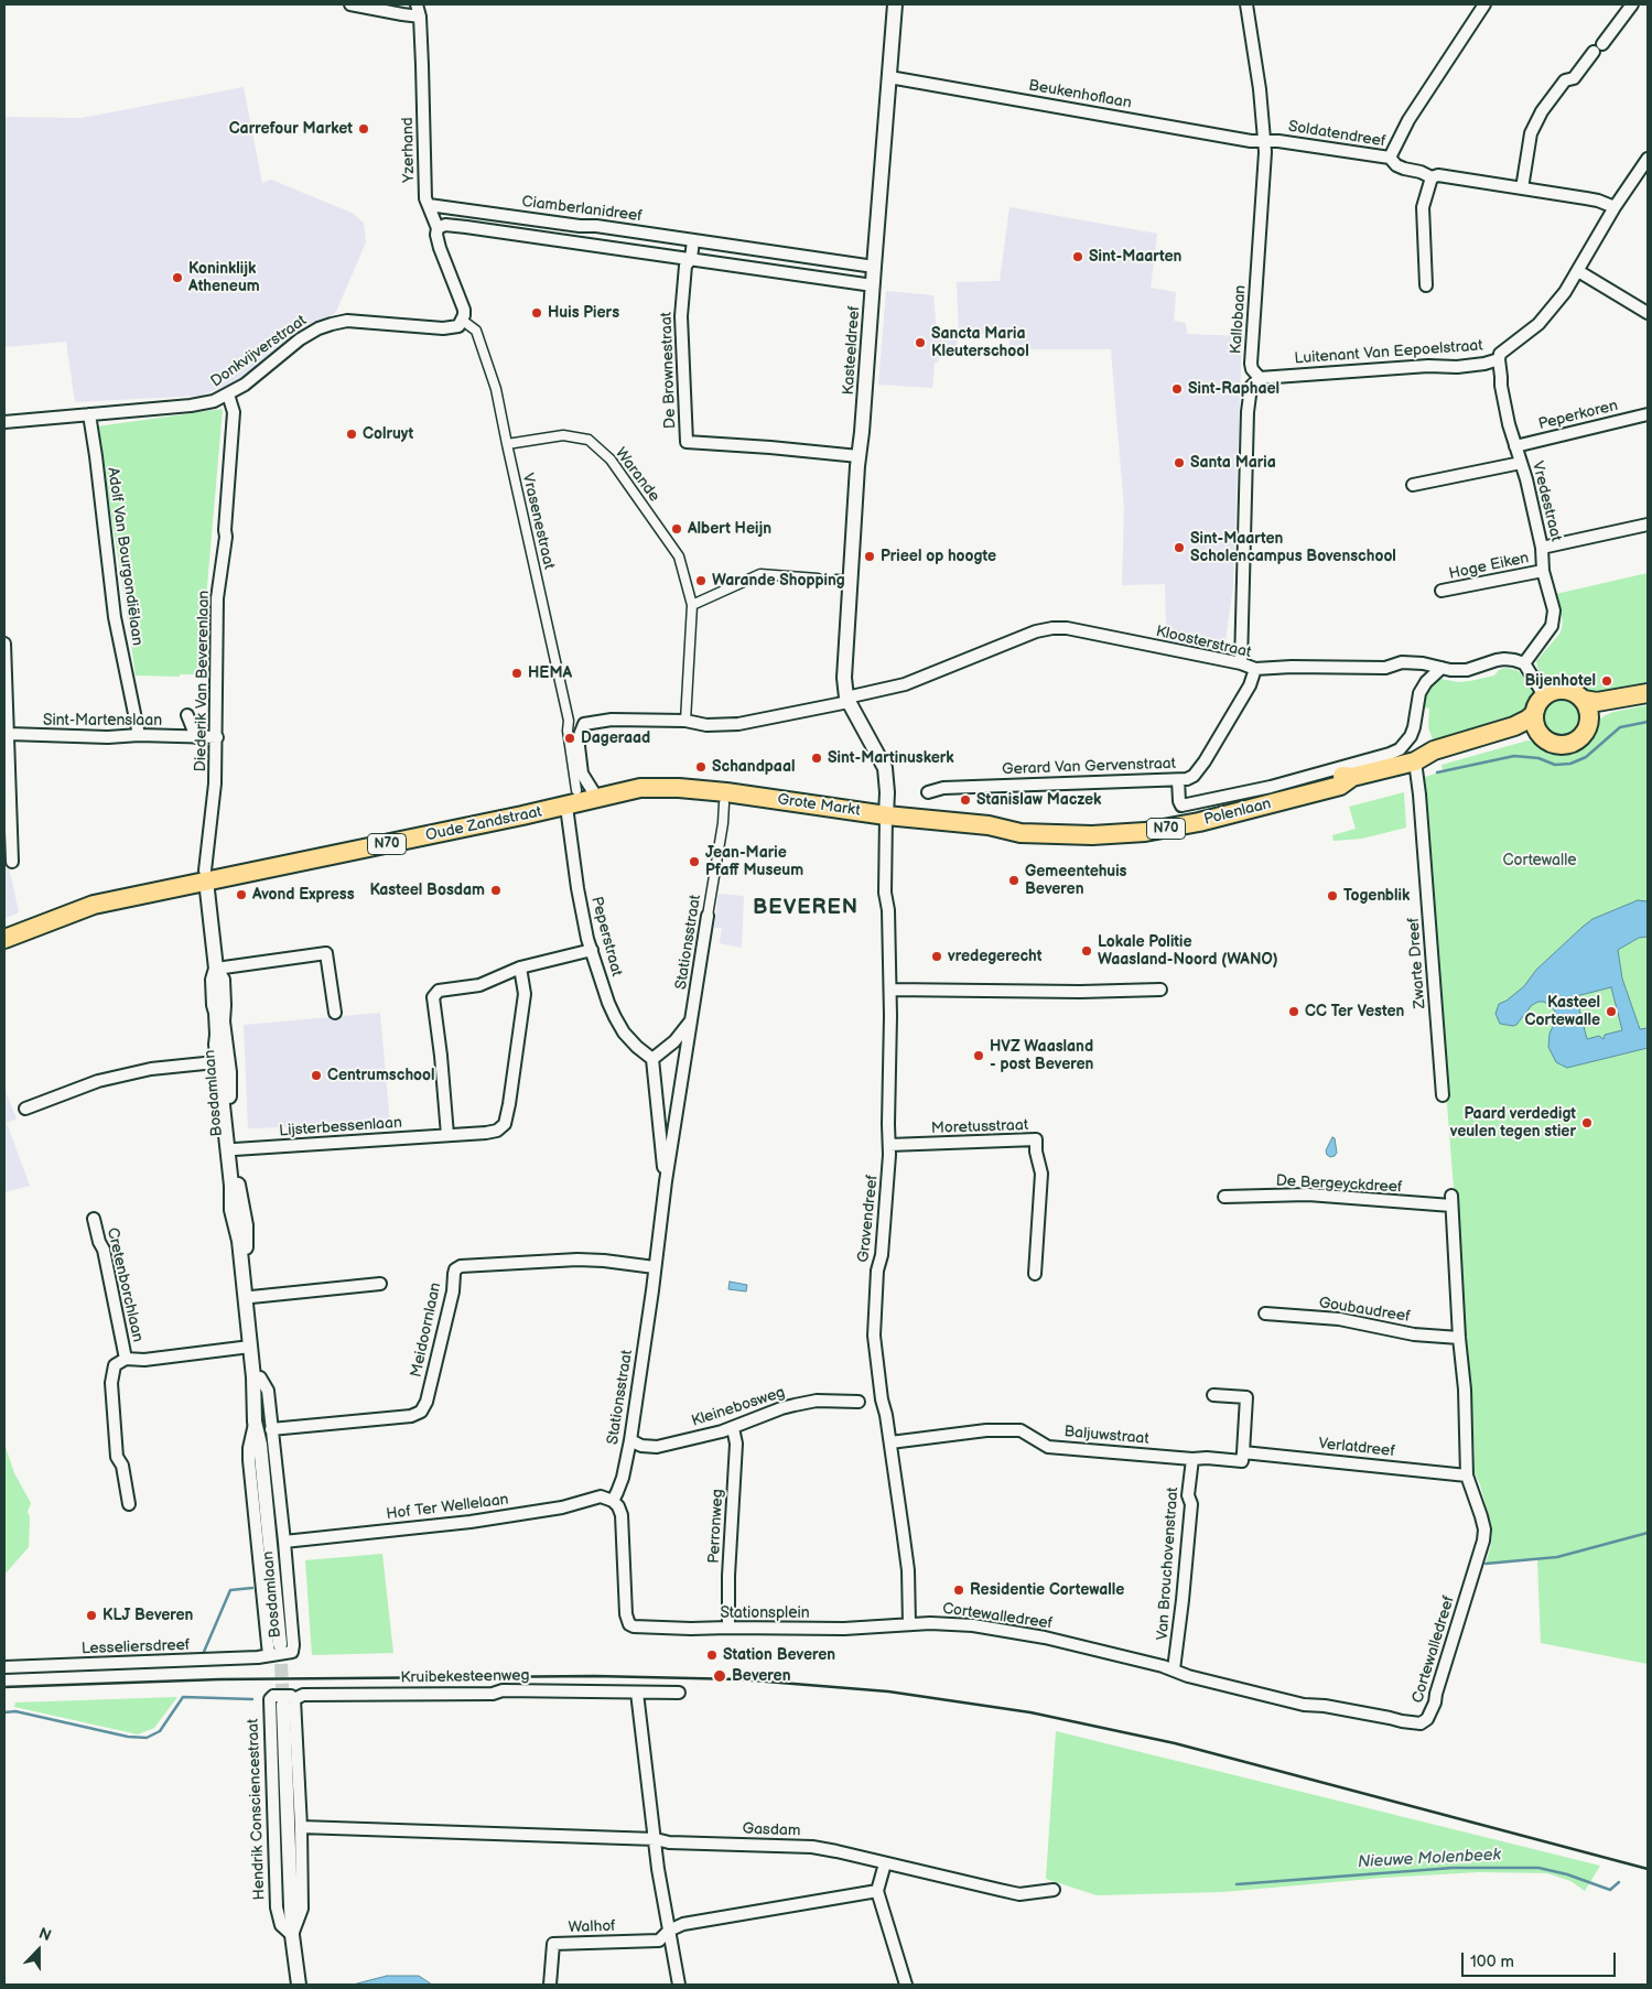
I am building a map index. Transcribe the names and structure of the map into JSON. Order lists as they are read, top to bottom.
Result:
{
  "streets": {
    "main road": [
      "Grote Markt",
      "Polenlaan",
      "Oude Zandstraat",
      "N70"
    ],
    "street": [
      "Beukenhoflaan",
      "Soldatendreef",
      "Yzerhand",
      "Ciamberlanidreef",
      "Kallobaan",
      "Kasteeldreef",
      "Donkvijverstraat",
      "Luitenant Van Eepoelstraat",
      "De Brownestraat",
      "Peperkoren",
      "Warande",
      "Vredestraat",
      "Vrasenestraat",
      "Adolf Van Bourgondiëlaan",
      "Hoge Eiken",
      "Kloosterstraat",
      "Diederik Van Beverenlaan",
      "Sint-Martenslaan",
      "Gerard Van Gervenstraat",
      "Peperstraat",
      "Stationsstraat",
      "Zwarte Dreef",
      "Bosdamlaan",
      "Lijsterbessenlaan",
      "Moretusstraat",
      "De Bergeyckdreef",
      "Gravendreef",
      "Cretenborchlaan",
      "Goubaudreef",
      "Meidoornlaan",
      "Kleinebosweg",
      "Baljuwstraat",
      "Verlatdreef",
      "Hof Ter Wellelaan",
      "Perronweg",
      "Van Brouchovenstraat",
      "Stationsplein",
      "Cortewalledreef",
      "Lesseliersdreef",
      "Kruibekesteenweg",
      "Hendrik Consciencestraat",
      "Gasdam",
      "Walhof"
    ]
  },
  "crossings": [
    ["Beukenhoflaan", "Soldatendreef"],
    ["Beukenhoflaan", "Kallobaan"],
    ["Beukenhoflaan", "Kasteeldreef"],
    ["Soldatendreef", "Kallobaan"],
    ["Soldatendreef", "Luitenant Van Eepoelstraat"],
    ["Yzerhand", "Ciamberlanidreef"],
    ["Yzerhand", "Donkvijverstraat"],
    ["Yzerhand", "Vrasenestraat"],
    ["Ciamberlanidreef", "Kasteeldreef"],
    ["Kallobaan", "Luitenant Van Eepoelstraat"],
    ["Kasteeldreef", "De Brownestraat"],
    ["Kasteeldreef", "Kloosterstraat"],
    ["Donkvijverstraat", "Vrasenestraat"],
    ["Donkvijverstraat", "Adolf Van Bourgondiëlaan"],
    ["Donkvijverstraat", "Diederik Van Beverenlaan"],
    ["Luitenant Van Eepoelstraat", "Vredestraat"],
    ["Peperkoren", "Vredestraat"],
    ["Warande", "Vrasenestraat"],
    ["Vredestraat", "Hoge Eiken"],
    ["Vredestraat", "Kloosterstraat"],
    ["Adolf Van Bourgondiëlaan", "Sint-Martenslaan"],
    ["Kloosterstraat", "Gerard Van Gervenstraat"],
    ["Kloosterstraat", "Polenlaan"],
    ["Diederik Van Beverenlaan", "Sint-Martenslaan"],
    ["Diederik Van Beverenlaan", "Oude Zandstraat"],
    ["Diederik Van Beverenlaan", "Bosdamlaan"],
    ["Gerard Van Gervenstraat", "Polenlaan"],
    ["Grote Markt", "Polenlaan"],
    ["Grote Markt", "Oude Zandstraat"],
    ["Grote Markt", "Peperstraat"],
    ["Grote Markt", "Gravendreef"],
    ["Polenlaan", "N70"],
    ["Polenlaan", "Zwarte Dreef"],
    ["Polenlaan", "Gravendreef"],
    ["Oude Zandstraat", "Peperstraat"],
    ["Oude Zandstraat", "Bosdamlaan"],
    ["N70", "Zwarte Dreef"],
    ["Peperstraat", "Stationsstraat"],
    ["Stationsstraat", "Meidoornlaan"],
    ["Stationsstraat", "Kleinebosweg"],
    ["Stationsstraat", "Hof Ter Wellelaan"],
    ["Stationsstraat", "Stationsplein"],
    ["Bosdamlaan", "Lijsterbessenlaan"],
    ["Bosdamlaan", "Cretenborchlaan"],
    ["Bosdamlaan", "Meidoornlaan"],
    ["Bosdamlaan", "Hof Ter Wellelaan"],
    ["Bosdamlaan", "Lesseliersdreef"],
    ["Moretusstraat", "Gravendreef"],
    ["De Bergeyckdreef", "Cortewalledreef"],
    ["Gravendreef", "Baljuwstraat"],
    ["Gravendreef", "Stationsplein"],
    ["Gravendreef", "Cortewalledreef"],
    ["Goubaudreef", "Cortewalledreef"],
    ["Kleinebosweg", "Perronweg"],
    ["Baljuwstraat", "Verlatdreef"],
    ["Baljuwstraat", "Van Brouchovenstraat"],
    ["Verlatdreef", "Van Brouchovenstraat"],
    ["Verlatdreef", "Cortewalledreef"],
    ["Hof Ter Wellelaan", "Stationsplein"],
    ["Perronweg", "Stationsplein"],
    ["Van Brouchovenstraat", "Cortewalledreef"],
    ["Stationsplein", "Cortewalledreef"],
    ["Kruibekesteenweg", "Hendrik Consciencestraat"]
  ],
  "districts": ["BEVEREN"],
  "water": ["Nieuwe Molenbeek"],
  "parks": ["Cortewalle"],
  "places": [
    "Carrefour Market",
    "Sint-Maarten",
    "Koninklijk Atheneum",
    "Huis Piers",
    "Sancta Maria Kleuterschool",
    "Sint-Raphael",
    "Colruyt",
    "Santa Maria",
    "Albert Heijn",
    "Sint-Maarten Scholencampus Bovenschool",
    "Prieel op hoogte",
    "Warande Shopping",
    "HEMA",
    "Bijenhotel",
    "Dageraad",
    "Sint-Martinuskerk",
    "Schandpaal",
    "Stanislaw Maczek",
    "Jean-Marie Pfaff Museum",
    "Gemeentehuis Beveren",
    "Kasteel Bosdam",
    "Avond Express",
    "Togenblik",
    "Lokale Politie Waasland-Noord (WANO)",
    "vredegerecht",
    "CC Ter Vesten",
    "Kasteel Cortewalle",
    "HVZ Waasland - post Beveren",
    "Centrumschool",
    "Paard verdedigt veulen tegen stier",
    "Residentie Cortewalle",
    "KLJ Beveren",
    "Station Beveren",
    "Beveren"
  ],
  "scale_bar": "100 m",
  "north": "top"
}
